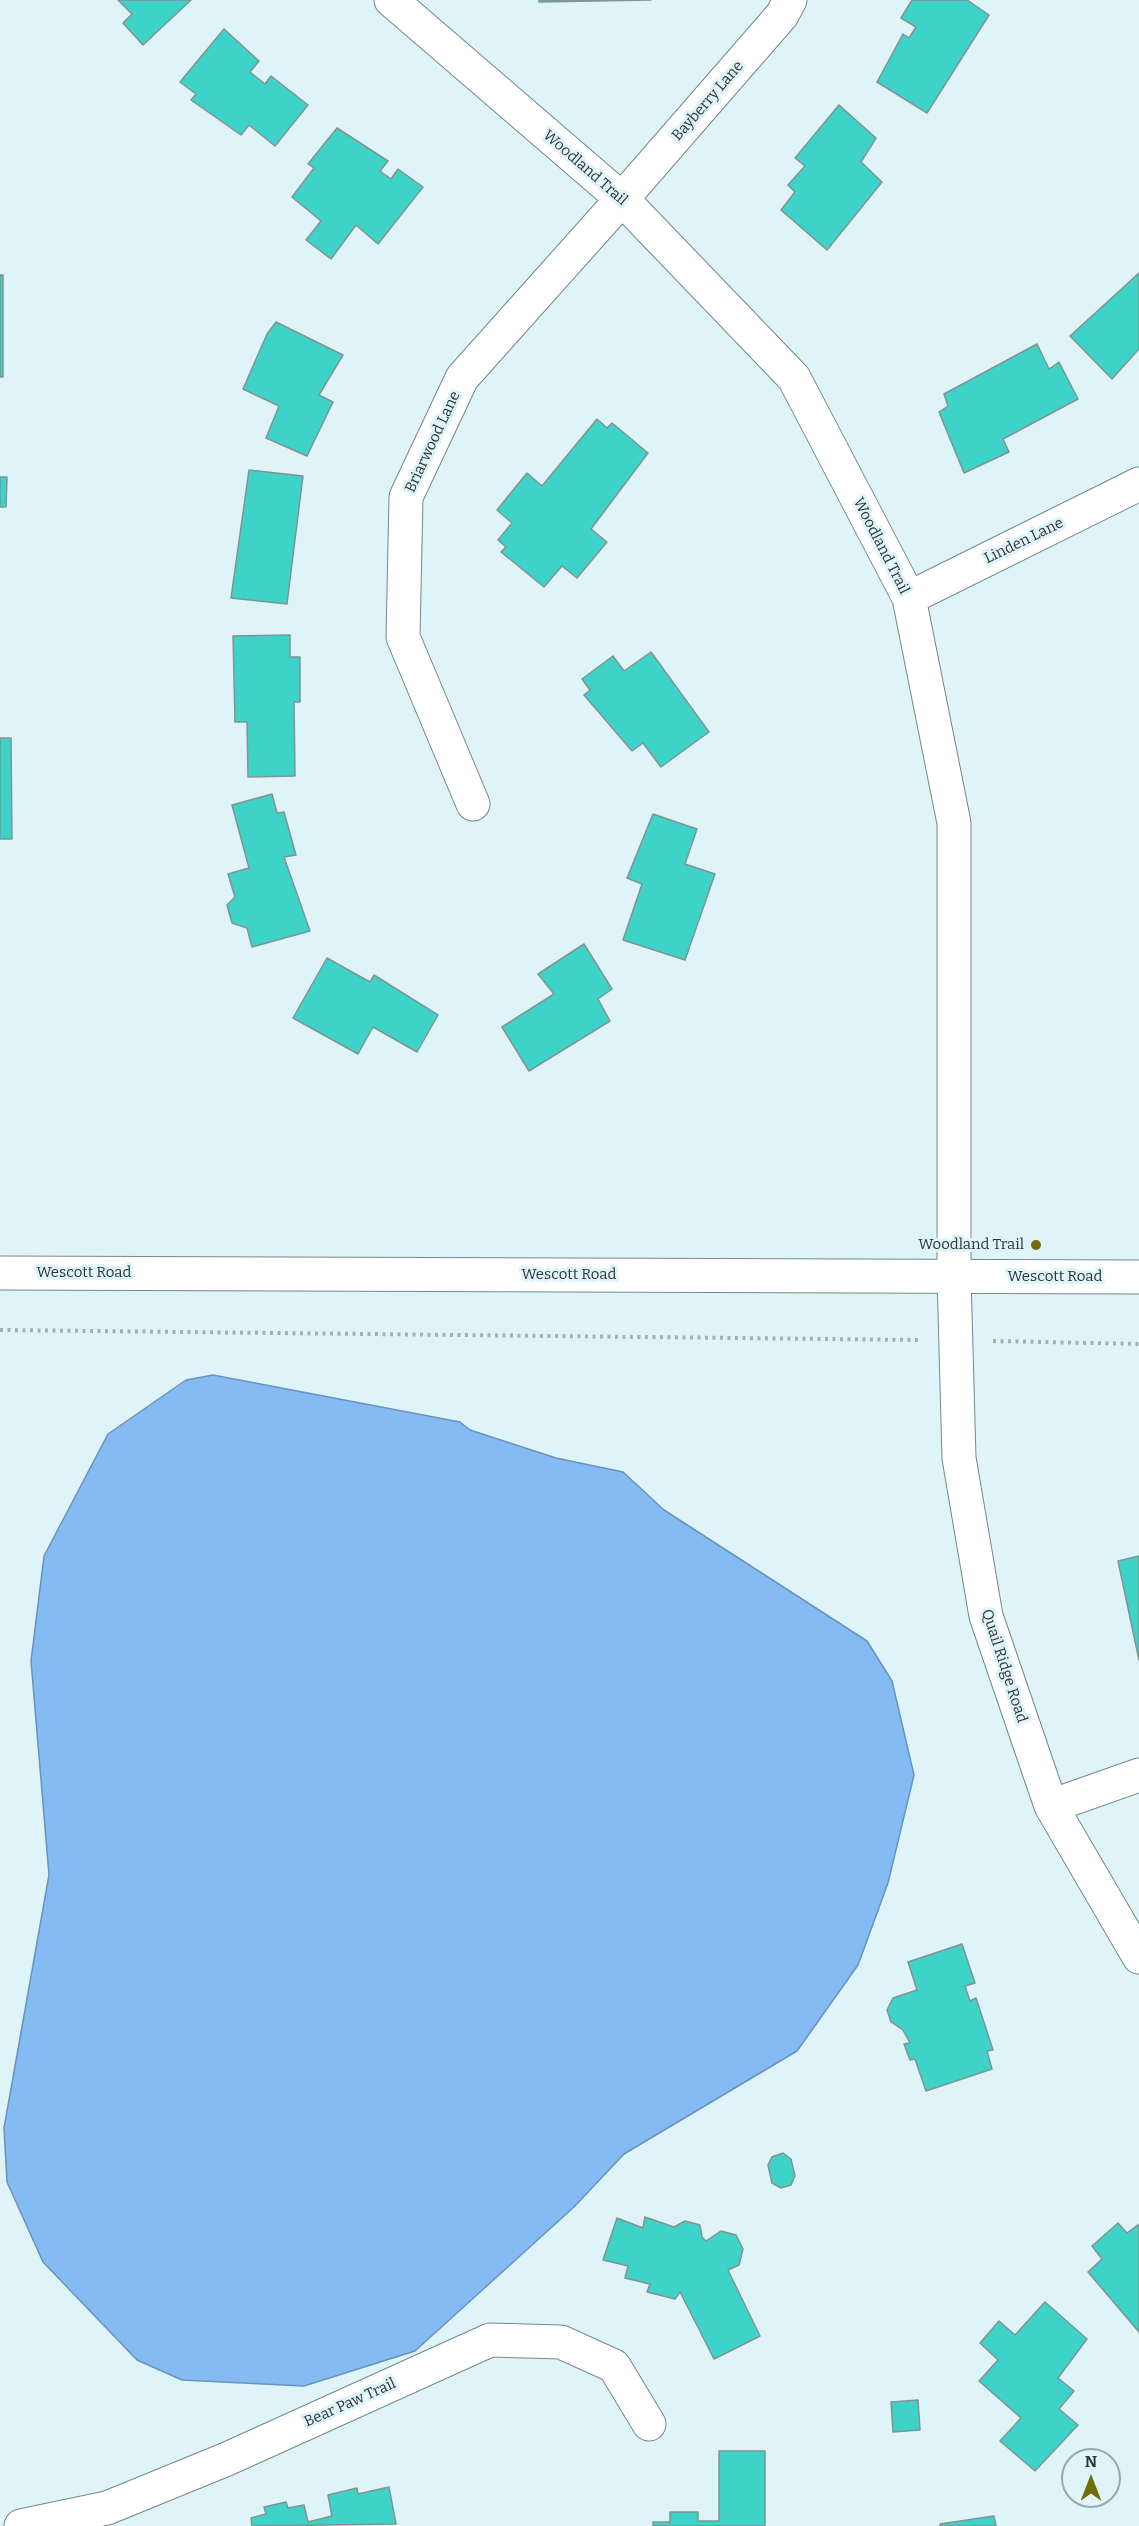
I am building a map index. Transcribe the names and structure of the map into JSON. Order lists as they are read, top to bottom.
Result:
{
  "streets": {
    "street": [
      "Bayberry Lane",
      "Woodland Trail",
      "Briarwood Lane",
      "Linden Lane",
      "Wescott Road",
      "Quail Ridge Road",
      "Bear Paw Trail"
    ]
  },
  "crossings": [
    ["Bayberry Lane", "Woodland Trail"],
    ["Bayberry Lane", "Briarwood Lane"],
    ["Woodland Trail", "Briarwood Lane"],
    ["Woodland Trail", "Linden Lane"],
    ["Woodland Trail", "Wescott Road"],
    ["Woodland Trail", "Quail Ridge Road"],
    ["Wescott Road", "Quail Ridge Road"]
  ],
  "places": ["Woodland Trail"],
  "north": "top"
}
